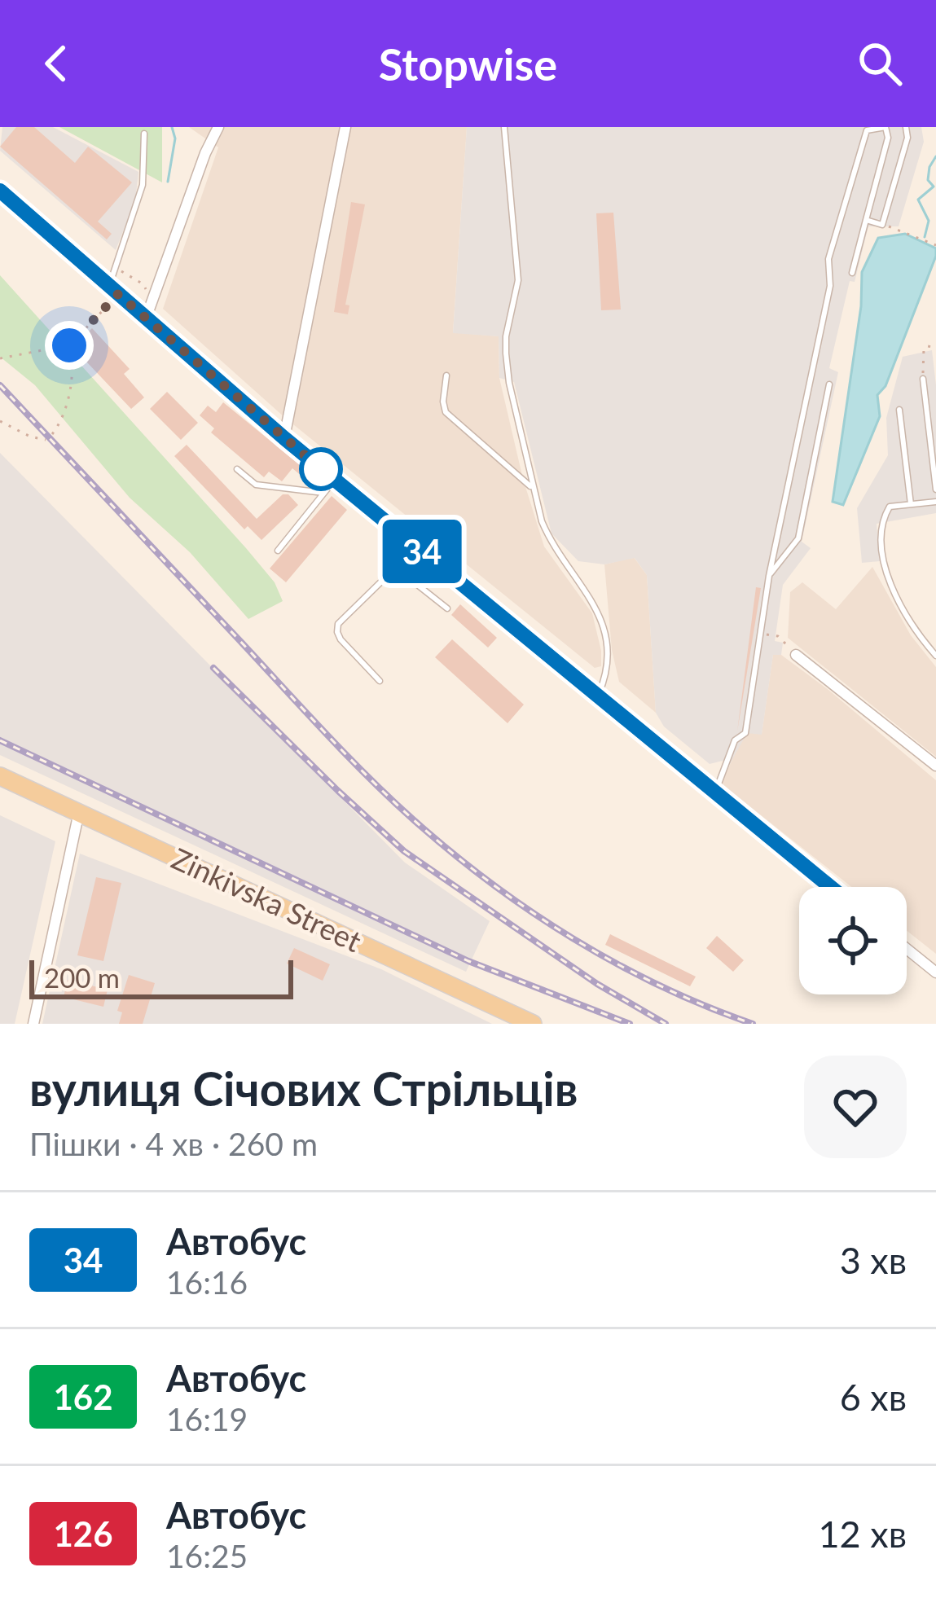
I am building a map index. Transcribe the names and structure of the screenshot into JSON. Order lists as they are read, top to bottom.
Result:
{
  "streets": {
    "main road": ["Zinkivska Street"]
  },
  "lines": ["bus line 34"],
  "scale_bar": "200 m",
  "page": {
    "header": "Stopwise",
    "on_map": "34",
    "scale": "200 m",
    "heading": ["вулиця Січових Стрільців", "Пішки · 4 хв · 260 m"],
    "list": [
      {
        "mark": "34",
        "name": "Автобус",
        "note": "16:16",
        "value": "3 хв"
      },
      {
        "mark": "162",
        "name": "Автобус",
        "note": "16:19",
        "value": "6 хв"
      },
      {
        "mark": "126",
        "name": "Автобус",
        "note": "16:25",
        "value": "12 хв"
      }
    ]
  }
}
